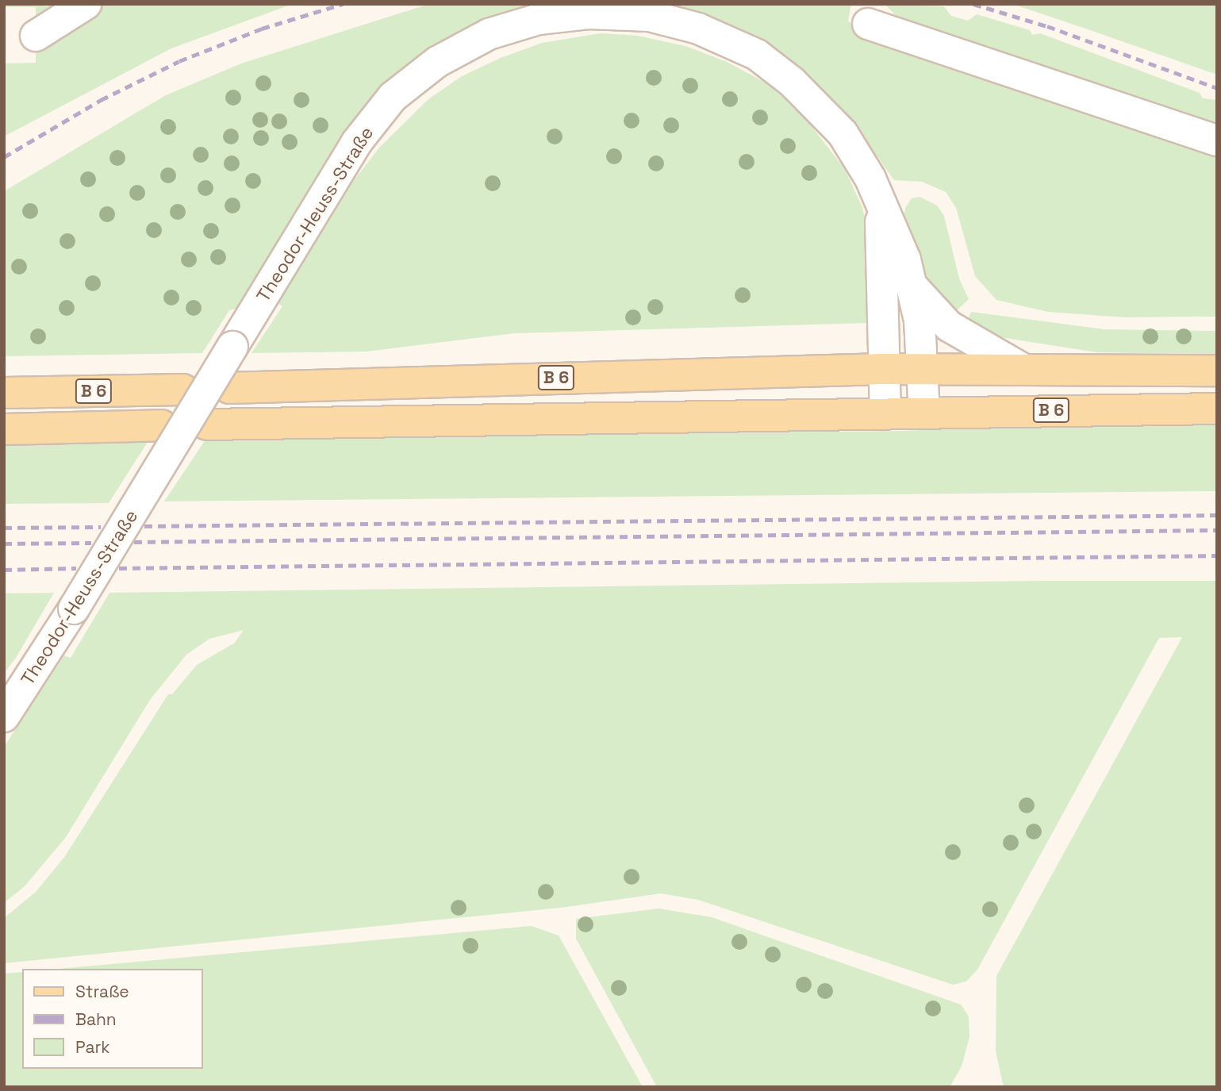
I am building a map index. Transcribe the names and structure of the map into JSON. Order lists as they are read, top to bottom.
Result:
{
  "streets": {
    "main road": ["B 6"],
    "street": ["Theodor-Heuss-Straße"]
  },
  "crossings": [
    ["Theodor-Heuss-Straße", "B 6"]
  ],
  "legend": ["Straße", "Bahn", "Park"]
}
